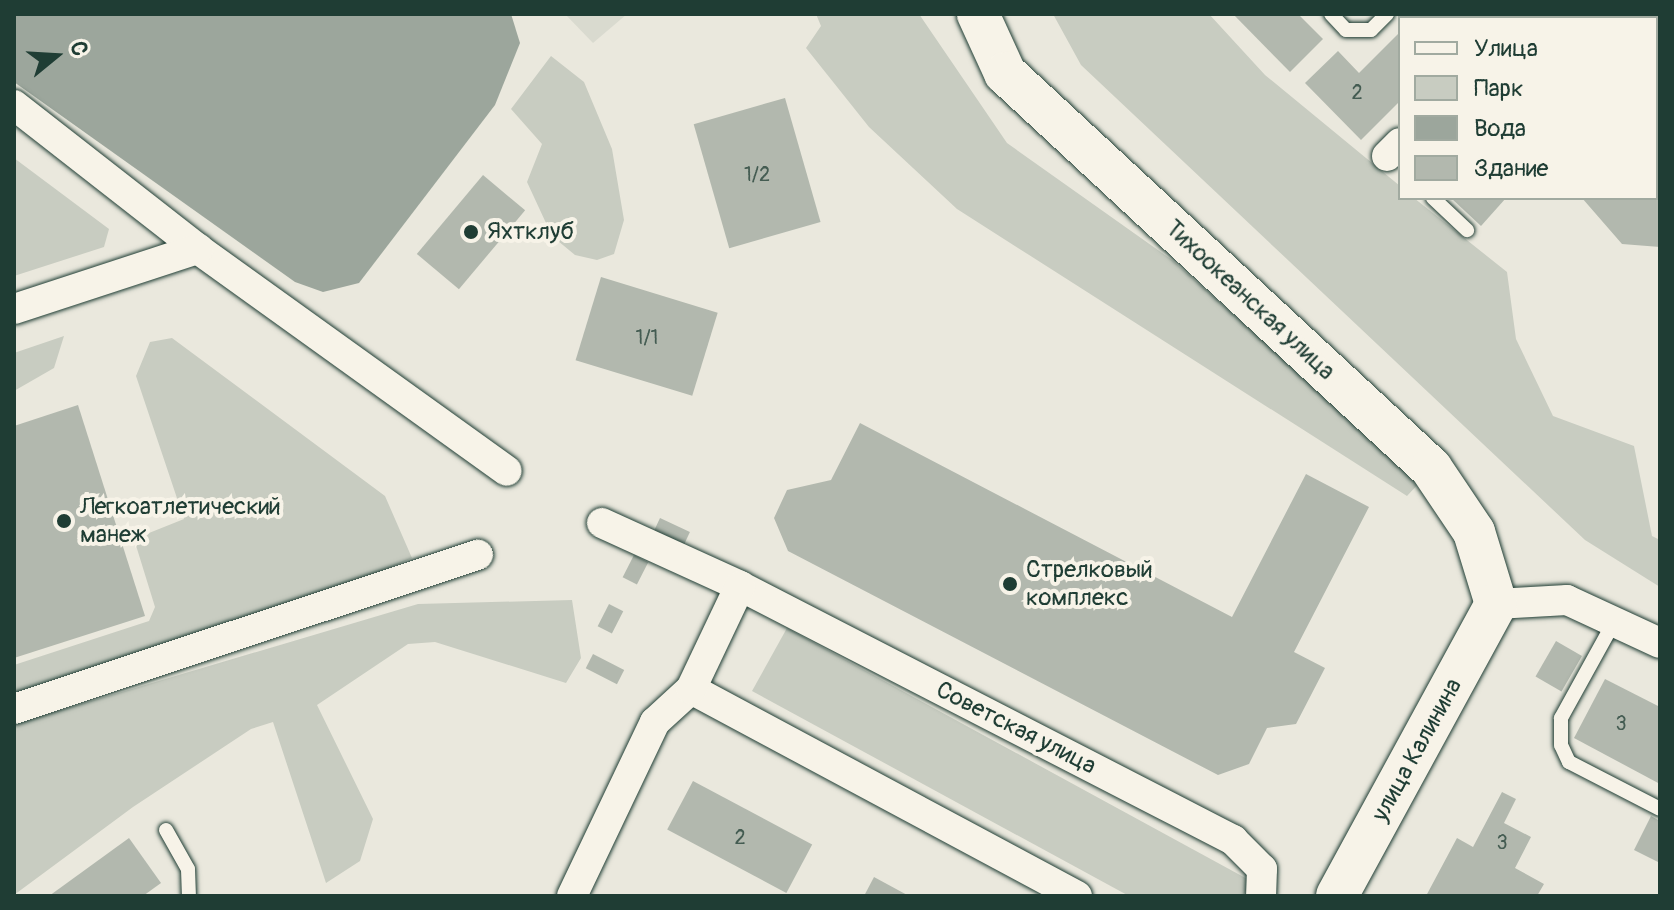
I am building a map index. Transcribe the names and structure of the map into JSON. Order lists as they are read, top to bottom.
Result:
{
  "streets": {
    "main road": ["Тихоокеанская улица", "улица Калинина"],
    "street": ["Советская улица"]
  },
  "crossings": [
    ["Тихоокеанская улица", "улица Калинина"]
  ],
  "places": ["Яхтклуб", "Легкоатлетический манеж", "Стрелковый комплекс"],
  "house_numbers": [
    "2",
    "1/2",
    "1/1",
    "3",
    "2",
    "3"
  ],
  "legend": [
    "Улица",
    "Парк",
    "Вода",
    "Здание"
  ],
  "north": "right"
}
